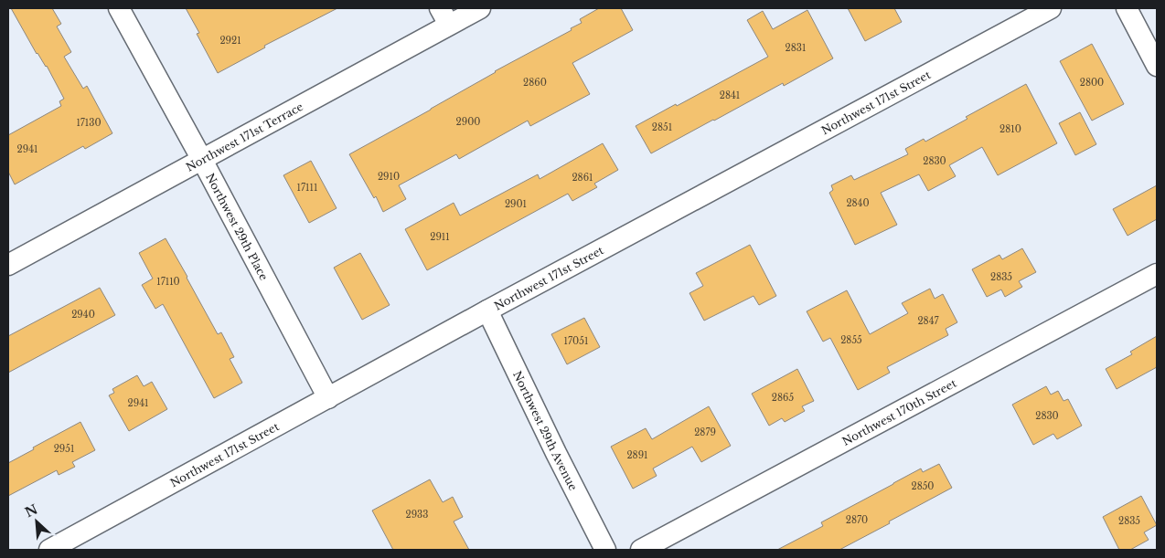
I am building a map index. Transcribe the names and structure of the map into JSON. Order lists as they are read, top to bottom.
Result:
{
  "streets": {
    "street": [
      "Northwest 171st Street",
      "Northwest 171st Terrace",
      "Northwest 29th Place",
      "Northwest 170th Street",
      "Northwest 29th Avenue"
    ]
  },
  "crossings": [
    ["Northwest 171st Street", "Northwest 29th Place"],
    ["Northwest 171st Street", "Northwest 29th Avenue"],
    ["Northwest 171st Terrace", "Northwest 29th Place"]
  ],
  "house_numbers": [
    "2921",
    "2831",
    "2860",
    "2800",
    "2841",
    "2900",
    "17130",
    "2851",
    "2810",
    "2941",
    "2830",
    "2910",
    "2861",
    "17111",
    "2840",
    "2901",
    "2911",
    "2835",
    "17110",
    "2940",
    "2847",
    "2855",
    "17051",
    "2865",
    "2941",
    "2830",
    "2879",
    "2951",
    "2891",
    "2850",
    "2933",
    "2870",
    "2835"
  ],
  "north": "top left"
}
